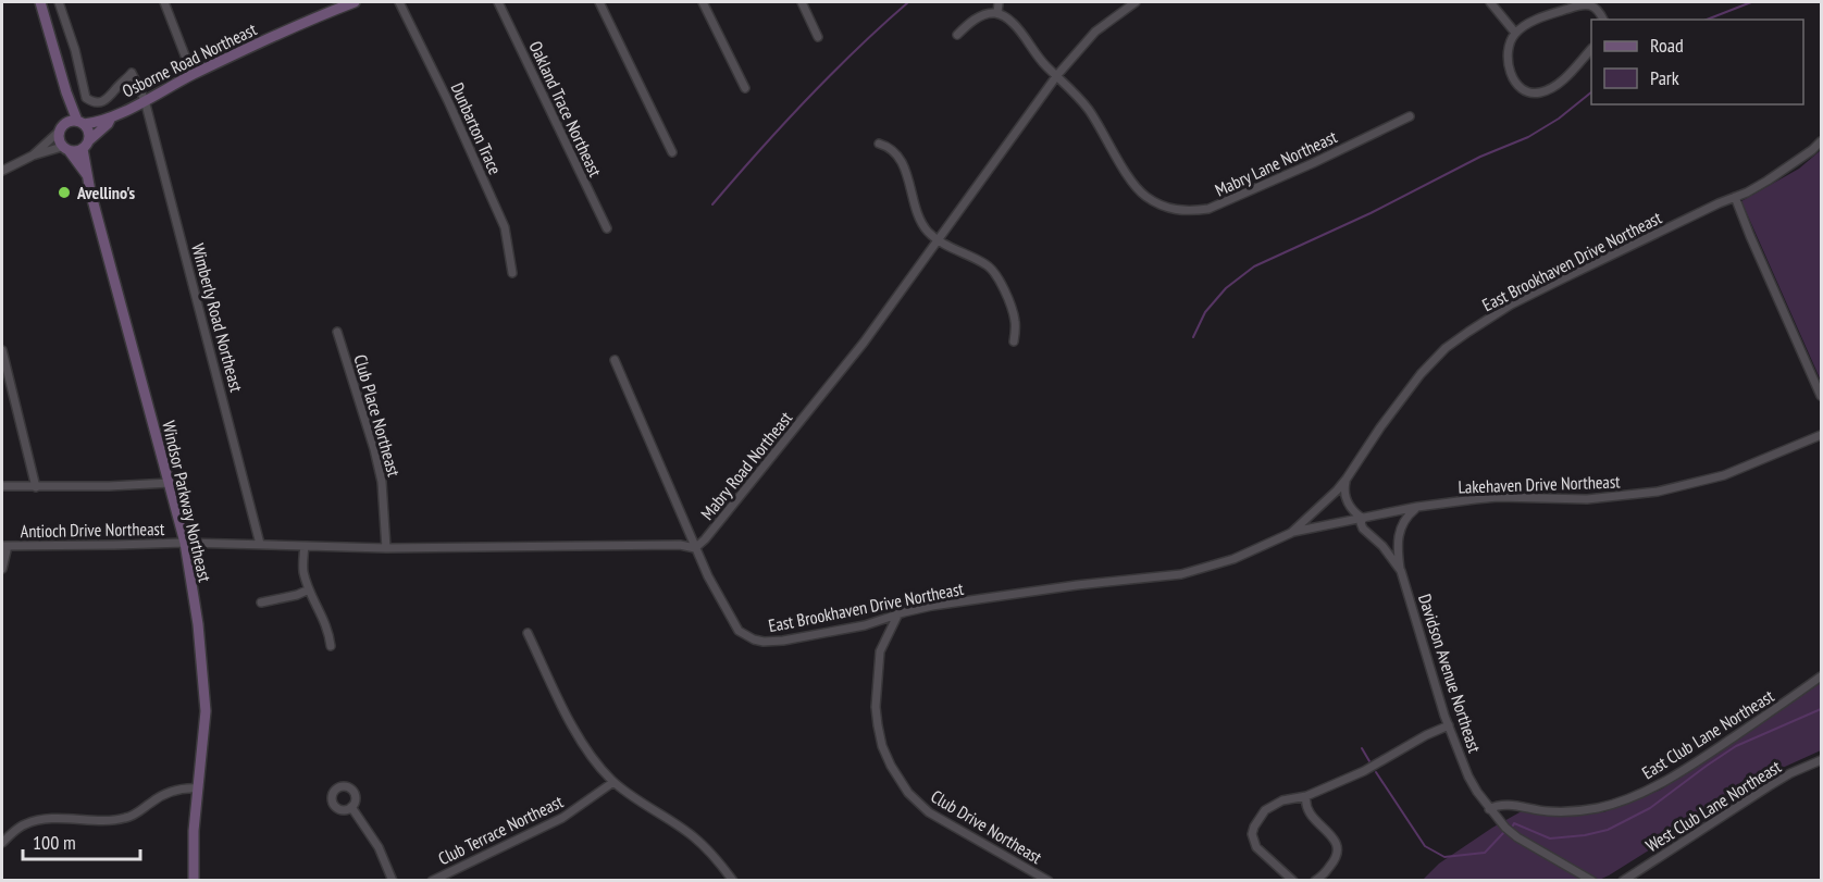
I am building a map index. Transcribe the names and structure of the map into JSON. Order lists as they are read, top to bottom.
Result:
{
  "streets": {
    "street": [
      "Osborne Road Northeast",
      "Oakland Trace Northeast",
      "Dunbarton Trace",
      "Mabry Lane Northeast",
      "East Brookhaven Drive Northeast",
      "Wimberly Road Northeast",
      "Club Place Northeast",
      "Mabry Road Northeast",
      "Lakehaven Drive Northeast",
      "Windsor Parkway Northeast",
      "Antioch Drive Northeast",
      "Davidson Avenue Northeast",
      "East Club Lane Northeast",
      "West Club Lane Northeast",
      "Club Drive Northeast",
      "Club Terrace Northeast"
    ]
  },
  "crossings": [
    ["Osborne Road Northeast", "Wimberly Road Northeast"],
    ["Osborne Road Northeast", "Windsor Parkway Northeast"],
    ["Mabry Lane Northeast", "Mabry Road Northeast"],
    ["East Brookhaven Drive Northeast", "Mabry Road Northeast"],
    ["East Brookhaven Drive Northeast", "Lakehaven Drive Northeast"],
    ["East Brookhaven Drive Northeast", "Club Drive Northeast"],
    ["Lakehaven Drive Northeast", "Davidson Avenue Northeast"],
    ["Windsor Parkway Northeast", "Antioch Drive Northeast"],
    ["Davidson Avenue Northeast", "East Club Lane Northeast"]
  ],
  "places": ["Avellino's"],
  "legend": ["Road", "Park"],
  "scale_bar": "100 m"
}
